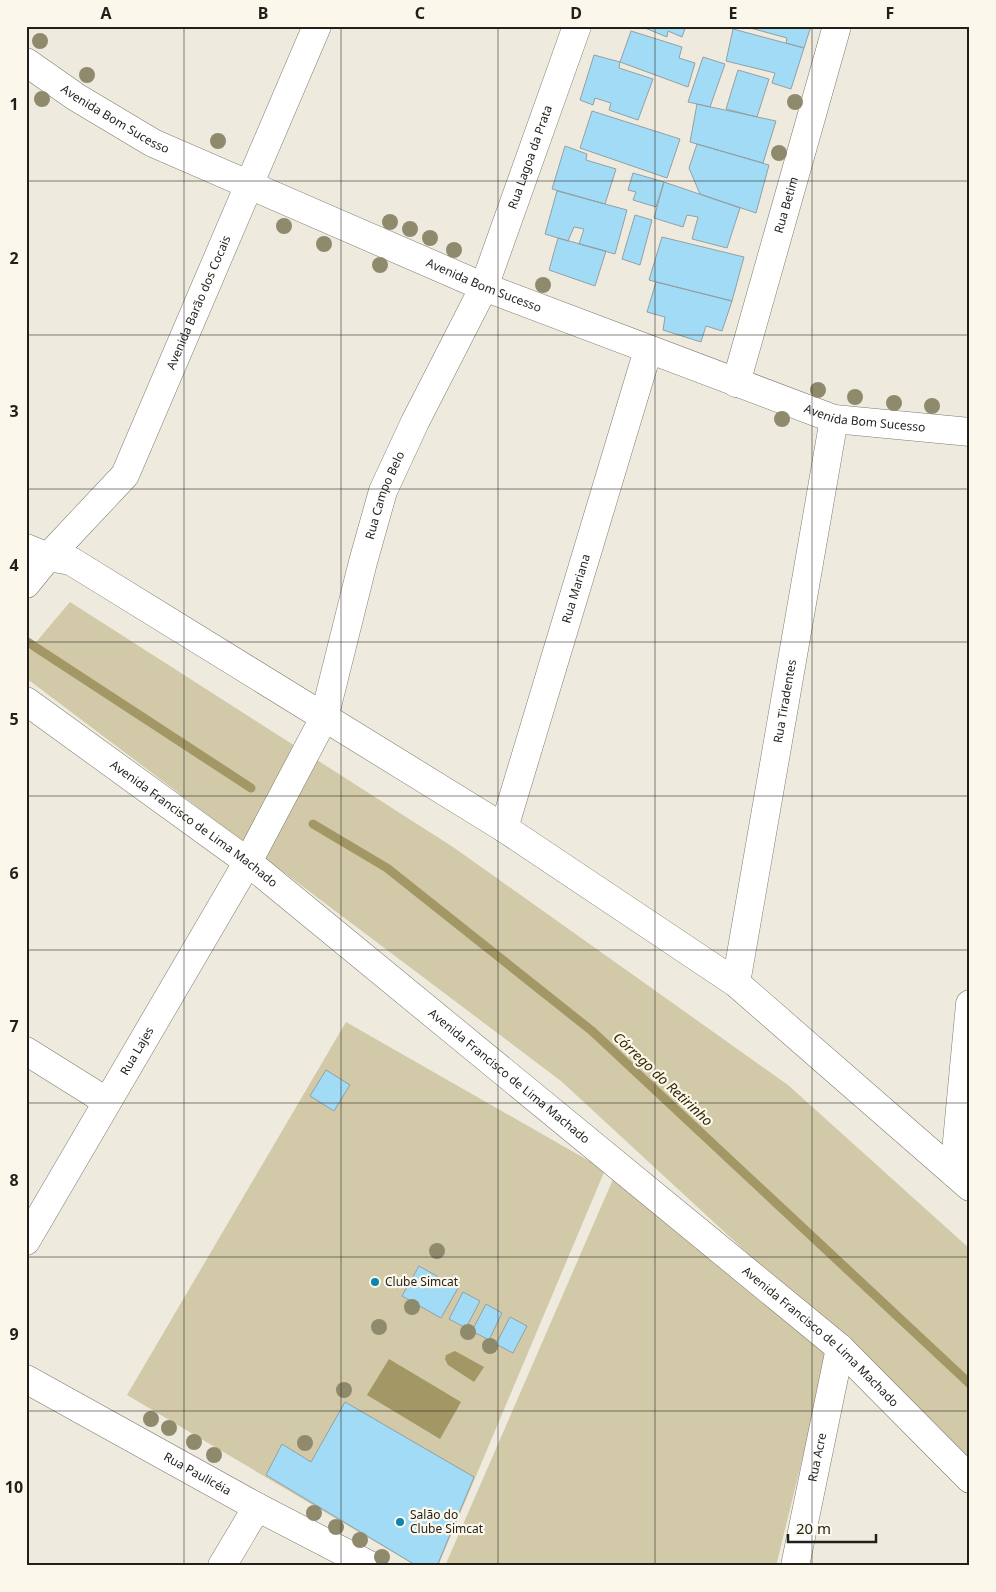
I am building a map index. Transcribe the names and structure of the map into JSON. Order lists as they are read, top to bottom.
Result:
{
  "streets": {
    "street": [
      "Avenida Bom Sucesso",
      "Rua Lagoa da Prata",
      "Rua Betim",
      "Avenida Barão dos Cocais",
      "Rua Campo Belo",
      "Rua Mariana",
      "Rua Tiradentes",
      "Avenida Francisco de Lima Machado",
      "Rua Lajes",
      "Rua Acre",
      "Rua Paulicéia"
    ]
  },
  "crossings": [
    ["Avenida Bom Sucesso", "Rua Lagoa da Prata"],
    ["Avenida Bom Sucesso", "Rua Betim"],
    ["Avenida Bom Sucesso", "Avenida Barão dos Cocais"],
    ["Avenida Bom Sucesso", "Rua Campo Belo"],
    ["Avenida Bom Sucesso", "Rua Mariana"],
    ["Avenida Bom Sucesso", "Rua Tiradentes"],
    ["Rua Lagoa da Prata", "Rua Campo Belo"],
    ["Rua Campo Belo", "Avenida Francisco de Lima Machado"],
    ["Rua Campo Belo", "Rua Lajes"],
    ["Avenida Francisco de Lima Machado", "Rua Lajes"],
    ["Avenida Francisco de Lima Machado", "Rua Acre"]
  ],
  "water": ["Córrego do Retirinho"],
  "places": ["Clube Simcat", "Salão do Clube Simcat"],
  "scale_bar": "20 m",
  "grid": {
    "columns": [
      "A",
      "B",
      "C",
      "D",
      "E",
      "F"
    ],
    "rows": [
      "1",
      "2",
      "3",
      "4",
      "5",
      "6",
      "7",
      "8",
      "9",
      "10"
    ]
  }
}
